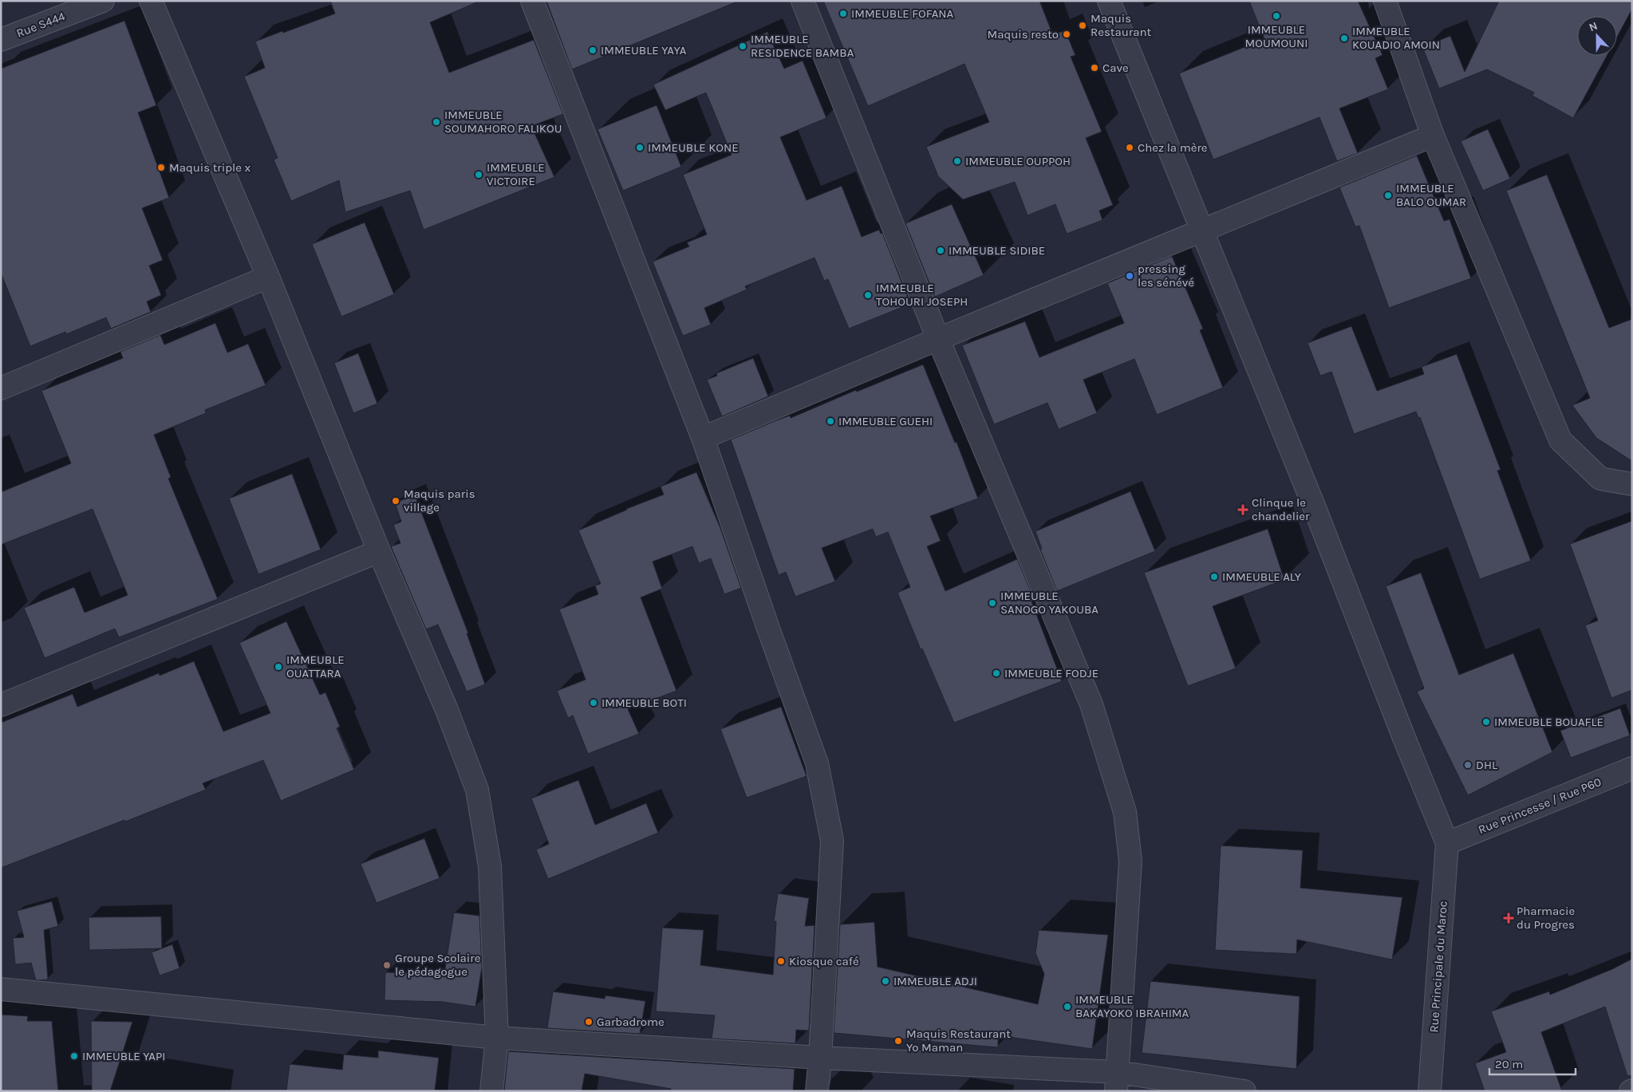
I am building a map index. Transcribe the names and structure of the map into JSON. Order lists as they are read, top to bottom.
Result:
{
  "streets": {
    "street": ["Rue S444", "Rue Princesse / Rue P60", "Rue Principale du Maroc"]
  },
  "crossings": [
    ["Rue Princesse / Rue P60", "Rue Principale du Maroc"]
  ],
  "places": {
    "other": [
      "IMMEUBLE FOFANA",
      "IMMEUBLE MOUMOUNI",
      "Maquis Restaurant",
      "Maquis resto",
      "IMMEUBLE KOUADIO AMOIN",
      "IMMEUBLE RESIDENCE BAMBA",
      "IMMEUBLE YAYA",
      "Cave",
      "IMMEUBLE SOUMAHORO FALIKOU",
      "IMMEUBLE KONE",
      "Chez la mère",
      "IMMEUBLE OUPPOH",
      "Maquis triple x",
      "IMMEUBLE VICTOIRE",
      "IMMEUBLE BALO OUMAR",
      "IMMEUBLE SIDIBE",
      "pressing les sénévé",
      "IMMEUBLE TOHOURI JOSEPH",
      "IMMEUBLE GUEHI",
      "Maquis paris village",
      "IMMEUBLE ALY",
      "IMMEUBLE SANOGO YAKOUBA",
      "IMMEUBLE OUATTARA",
      "IMMEUBLE FODJE",
      "IMMEUBLE BOTI",
      "IMMEUBLE BOUAFLE",
      "DHL",
      "Kiosque café",
      "Groupe Scolaire le pédagogue",
      "IMMEUBLE ADJI",
      "IMMEUBLE BAKAYOKO IBRAHIMA",
      "Garbadrome",
      "Maquis Restaurant Yo Maman",
      "IMMEUBLE YAPI"
    ],
    "health": ["Clinque le chandelier", "Pharmacie du Progres"]
  },
  "scale_bar": "20 m",
  "north": "top"
}
